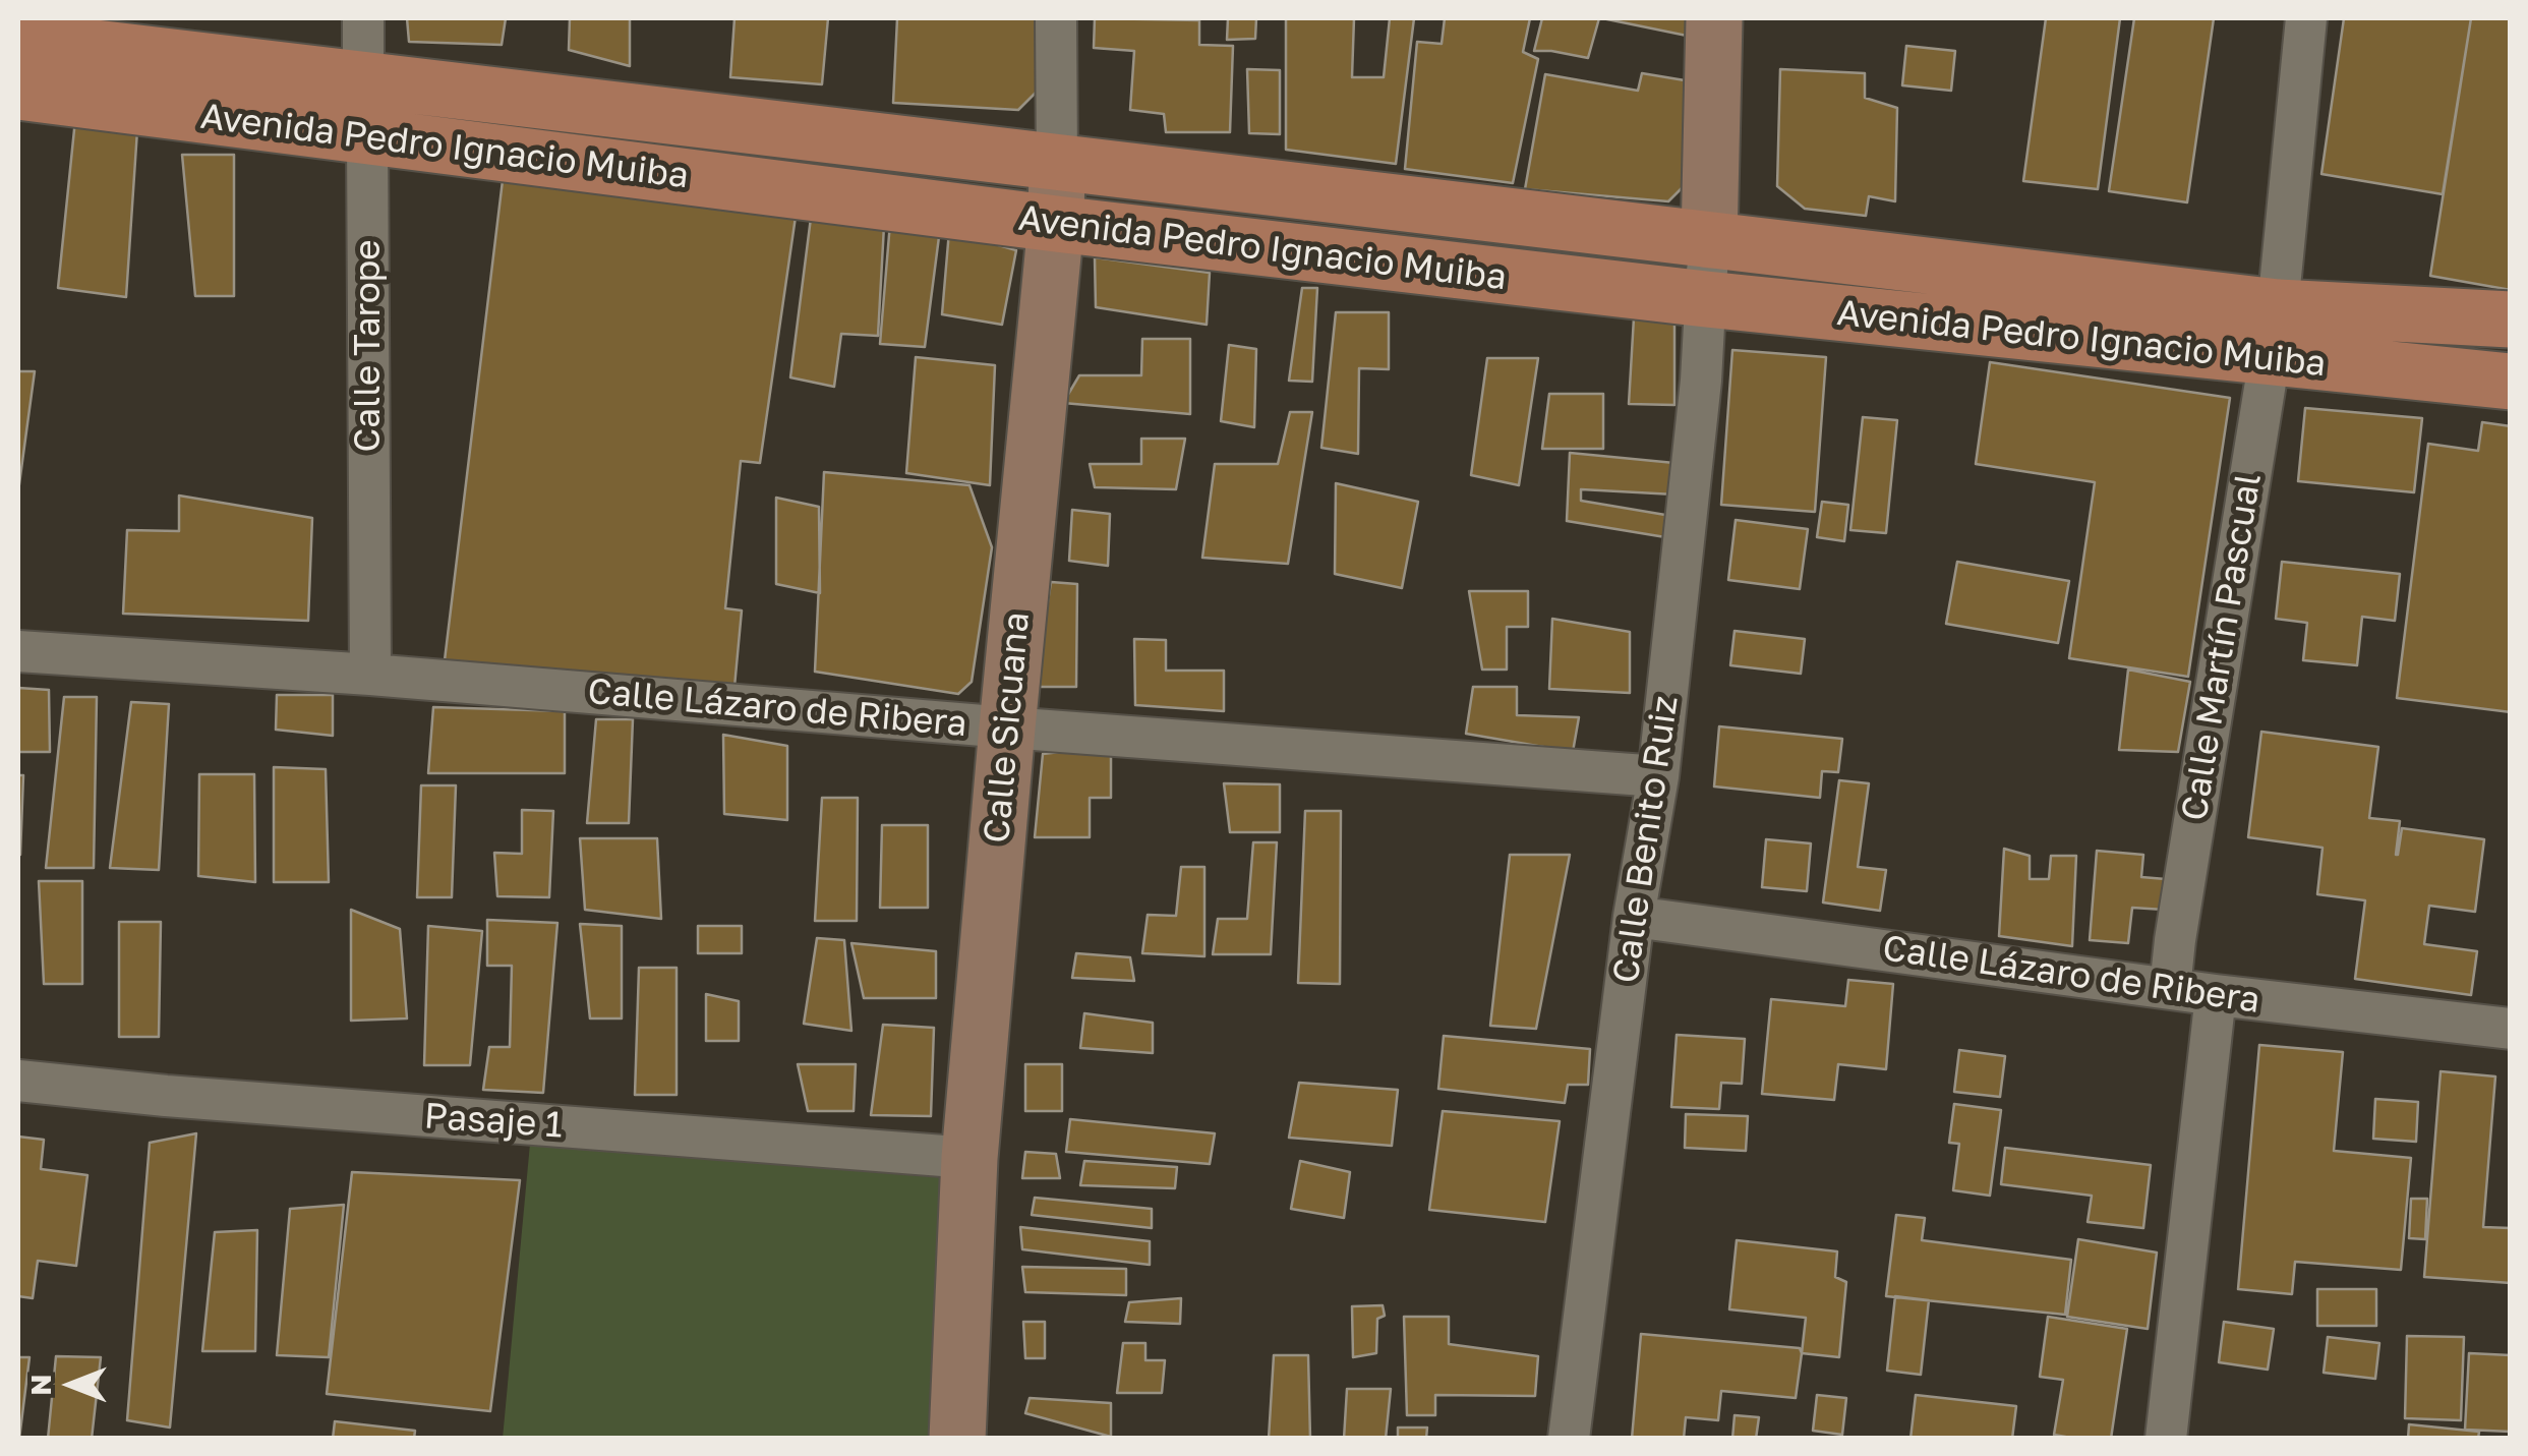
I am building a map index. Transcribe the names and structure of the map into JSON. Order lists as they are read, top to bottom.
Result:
{
  "streets": {
    "main road": ["Avenida Pedro Ignacio Muiba", "Calle Sicuana"],
    "street": [
      "Calle Tarope",
      "Calle Martín Pascual",
      "Calle Lázaro de Ribera",
      "Calle Benito Ruiz",
      "Pasaje 1"
    ]
  },
  "crossings": [
    ["Avenida Pedro Ignacio Muiba", "Calle Tarope"],
    ["Avenida Pedro Ignacio Muiba", "Calle Martín Pascual"],
    ["Avenida Pedro Ignacio Muiba", "Calle Sicuana"],
    ["Avenida Pedro Ignacio Muiba", "Calle Benito Ruiz"],
    ["Calle Tarope", "Calle Lázaro de Ribera"],
    ["Calle Martín Pascual", "Calle Lázaro de Ribera"],
    ["Calle Lázaro de Ribera", "Calle Sicuana"],
    ["Calle Lázaro de Ribera", "Calle Benito Ruiz"],
    ["Calle Sicuana", "Pasaje 1"]
  ],
  "north": "left"
}
